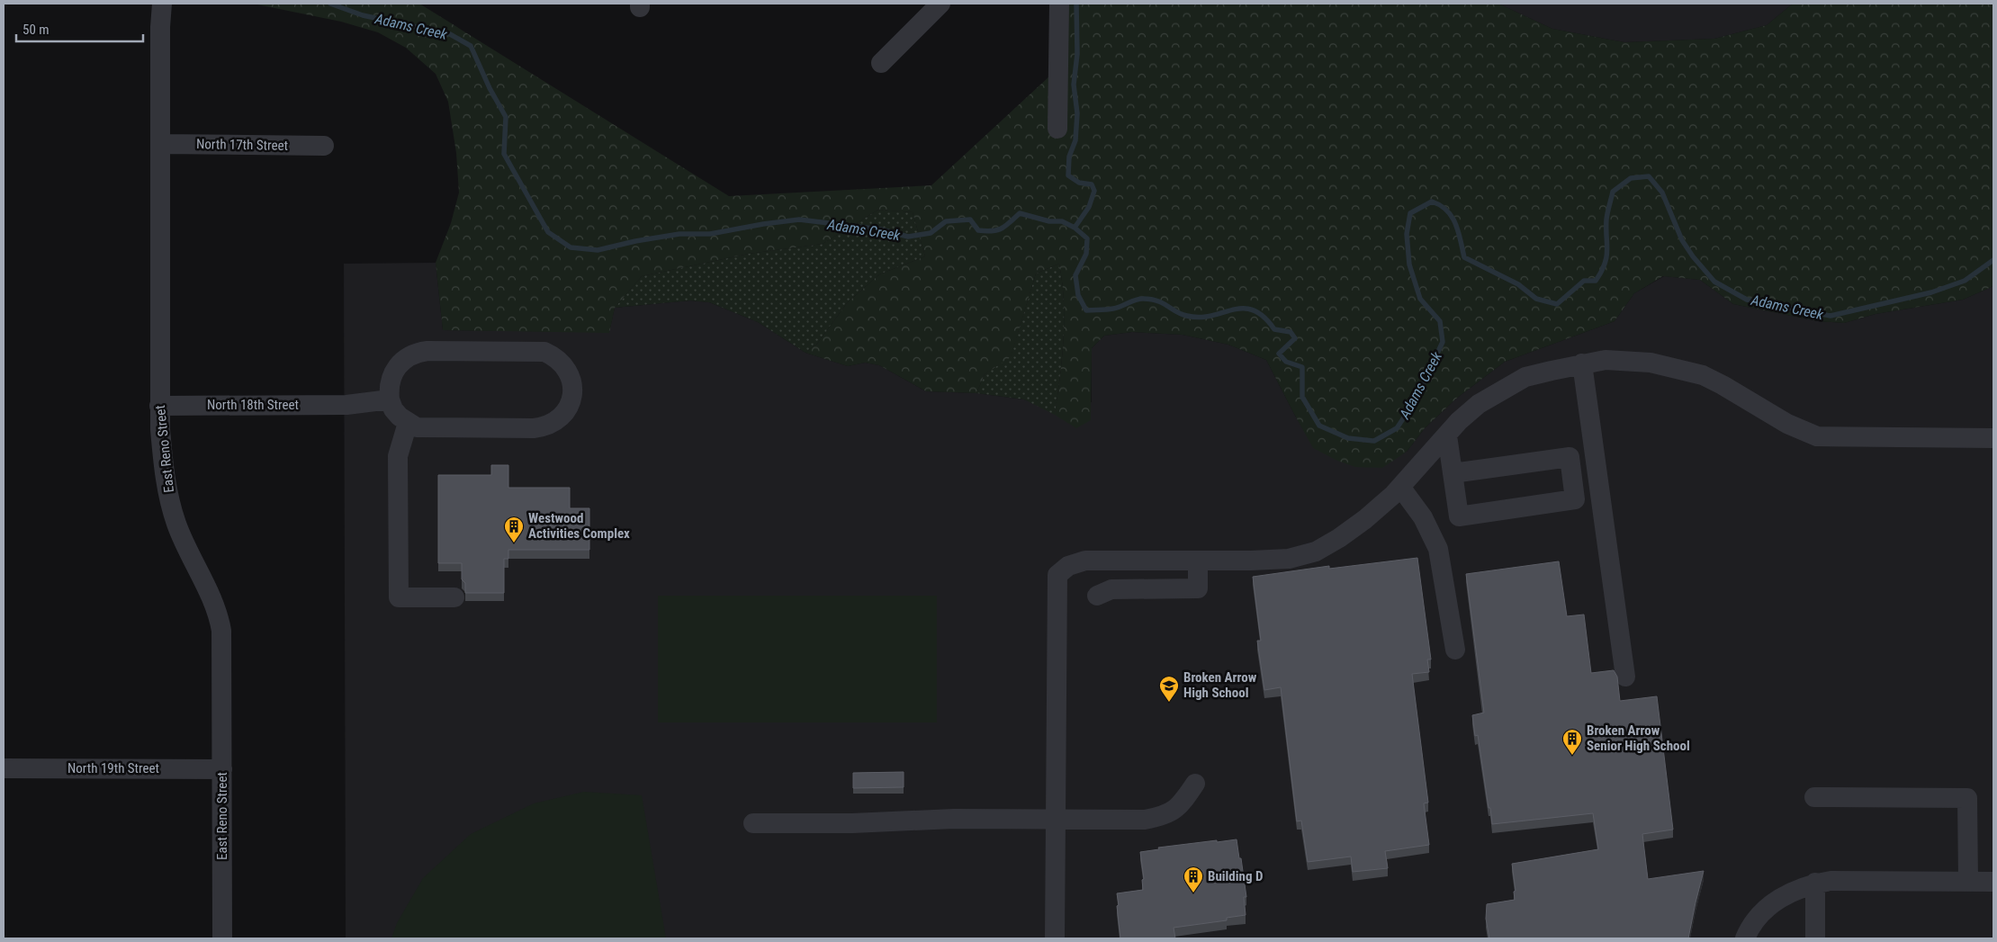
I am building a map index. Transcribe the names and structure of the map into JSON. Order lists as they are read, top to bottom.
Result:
{
  "streets": {
    "street": [
      "North 17th Street",
      "North 18th Street",
      "East Reno Street",
      "North 19th Street"
    ]
  },
  "crossings": [
    ["North 17th Street", "East Reno Street"],
    ["North 18th Street", "East Reno Street"],
    ["East Reno Street", "North 19th Street"]
  ],
  "water": ["Adams Creek"],
  "places": {
    "building": ["Westwood Activities Complex", "Broken Arrow Senior High School", "Building D"],
    "school or university": ["Broken Arrow High School"]
  },
  "scale_bar": "50 m"
}
